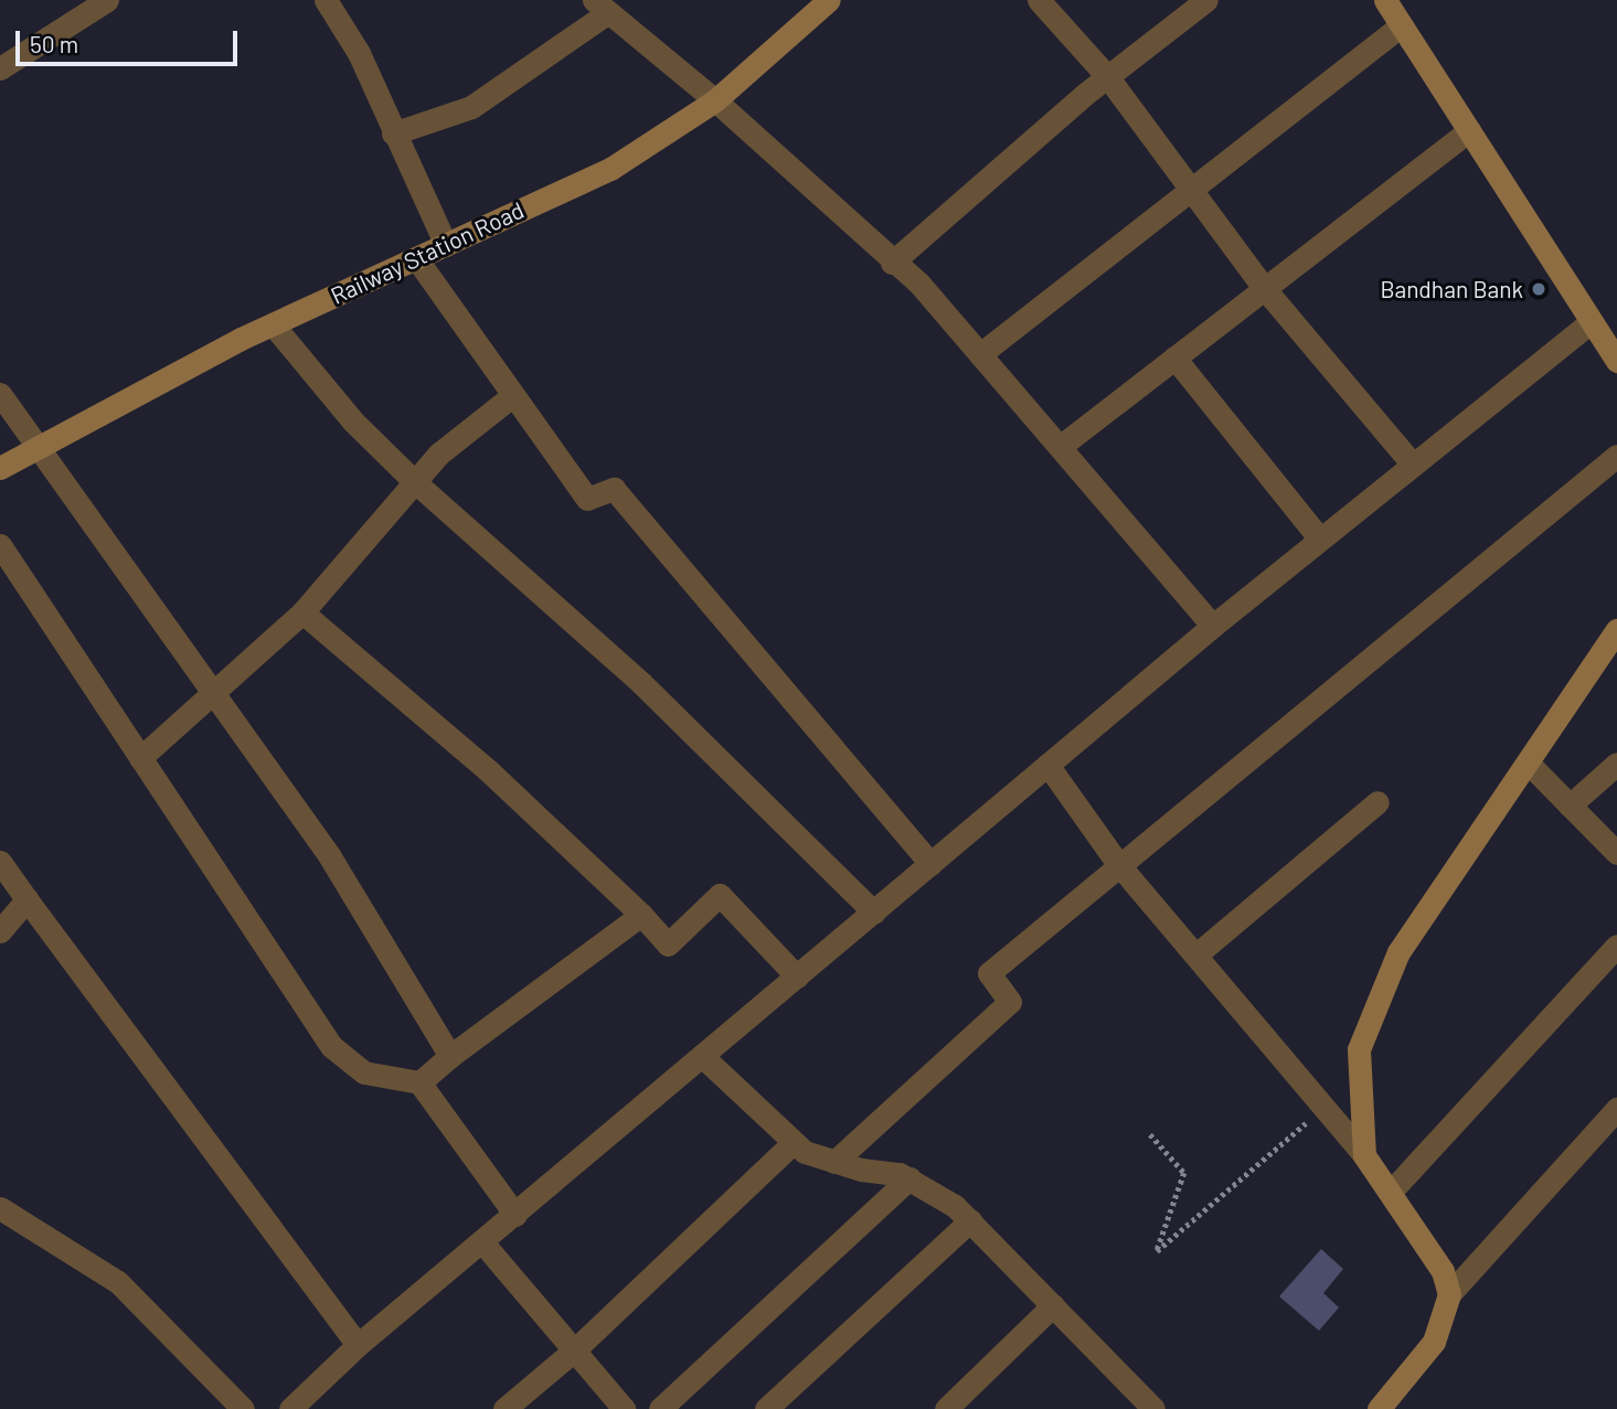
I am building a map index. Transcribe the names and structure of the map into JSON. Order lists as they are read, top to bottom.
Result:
{
  "streets": {
    "street": ["Railway Station Road"]
  },
  "places": ["Bandhan Bank"],
  "scale_bar": "50 m"
}
